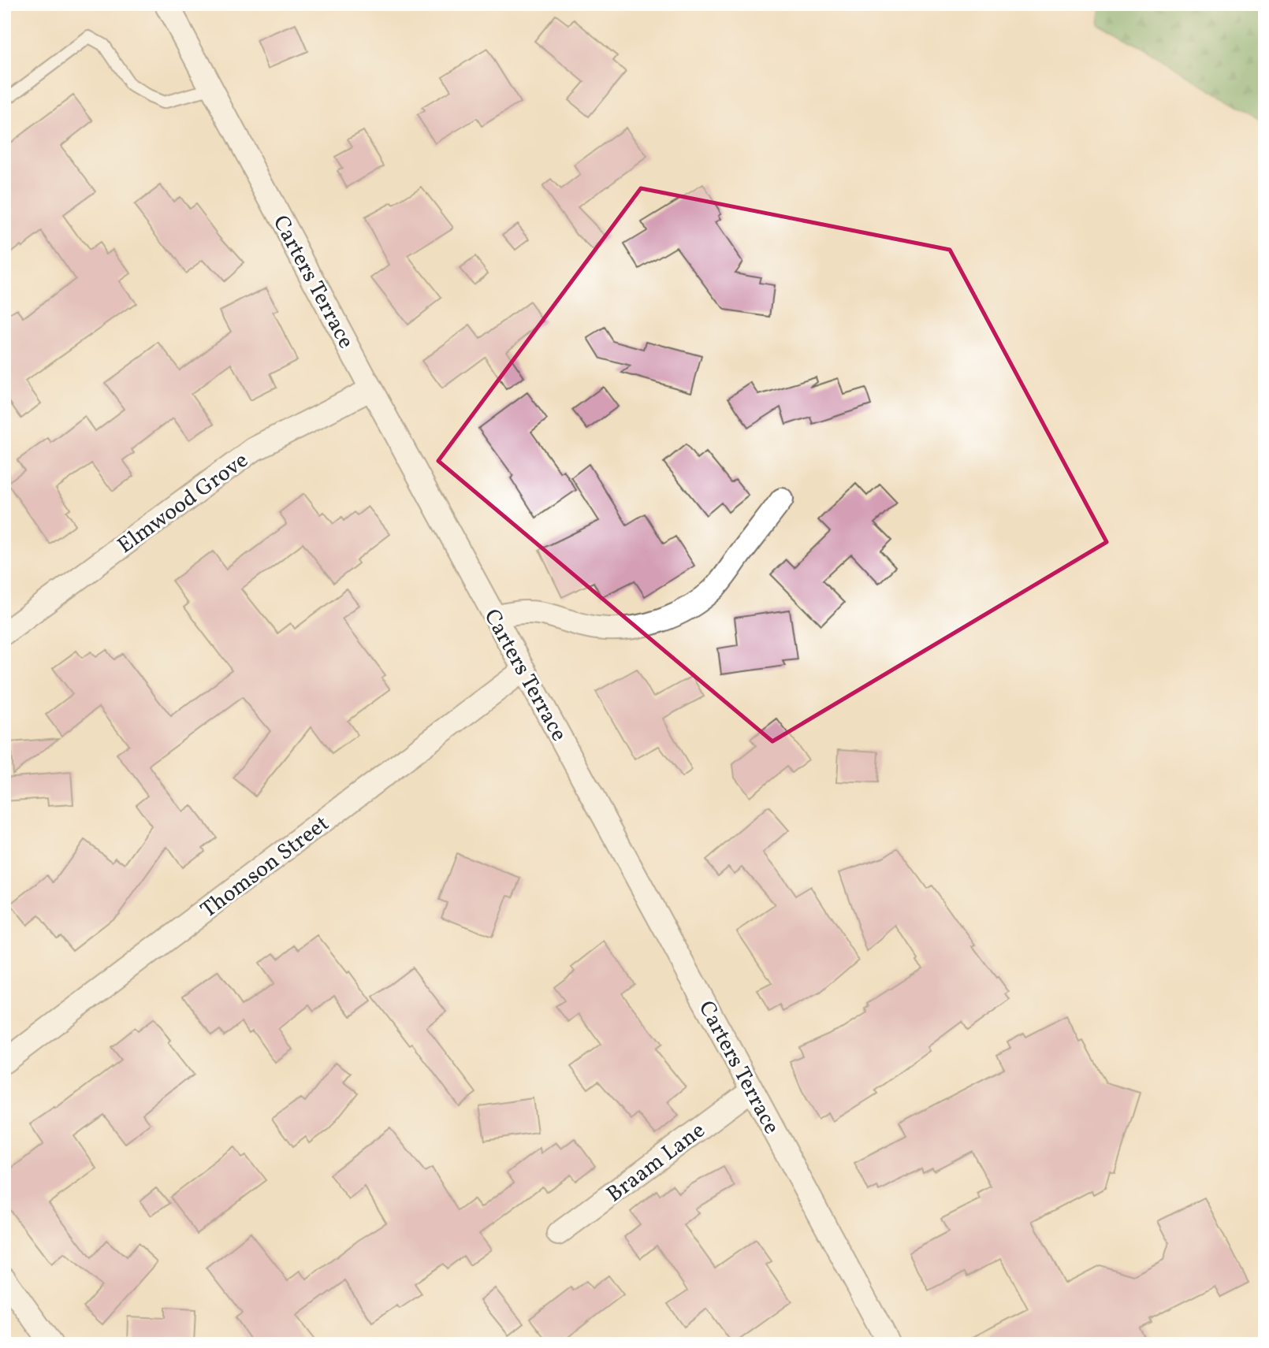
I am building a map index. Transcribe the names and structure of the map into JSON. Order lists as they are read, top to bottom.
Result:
{
  "streets": {
    "street": [
      "Carters Terrace",
      "Elmwood Grove",
      "Thomson Street",
      "Braam Lane"
    ]
  },
  "crossings": [
    ["Carters Terrace", "Elmwood Grove"],
    ["Carters Terrace", "Thomson Street"],
    ["Carters Terrace", "Braam Lane"]
  ]
}
